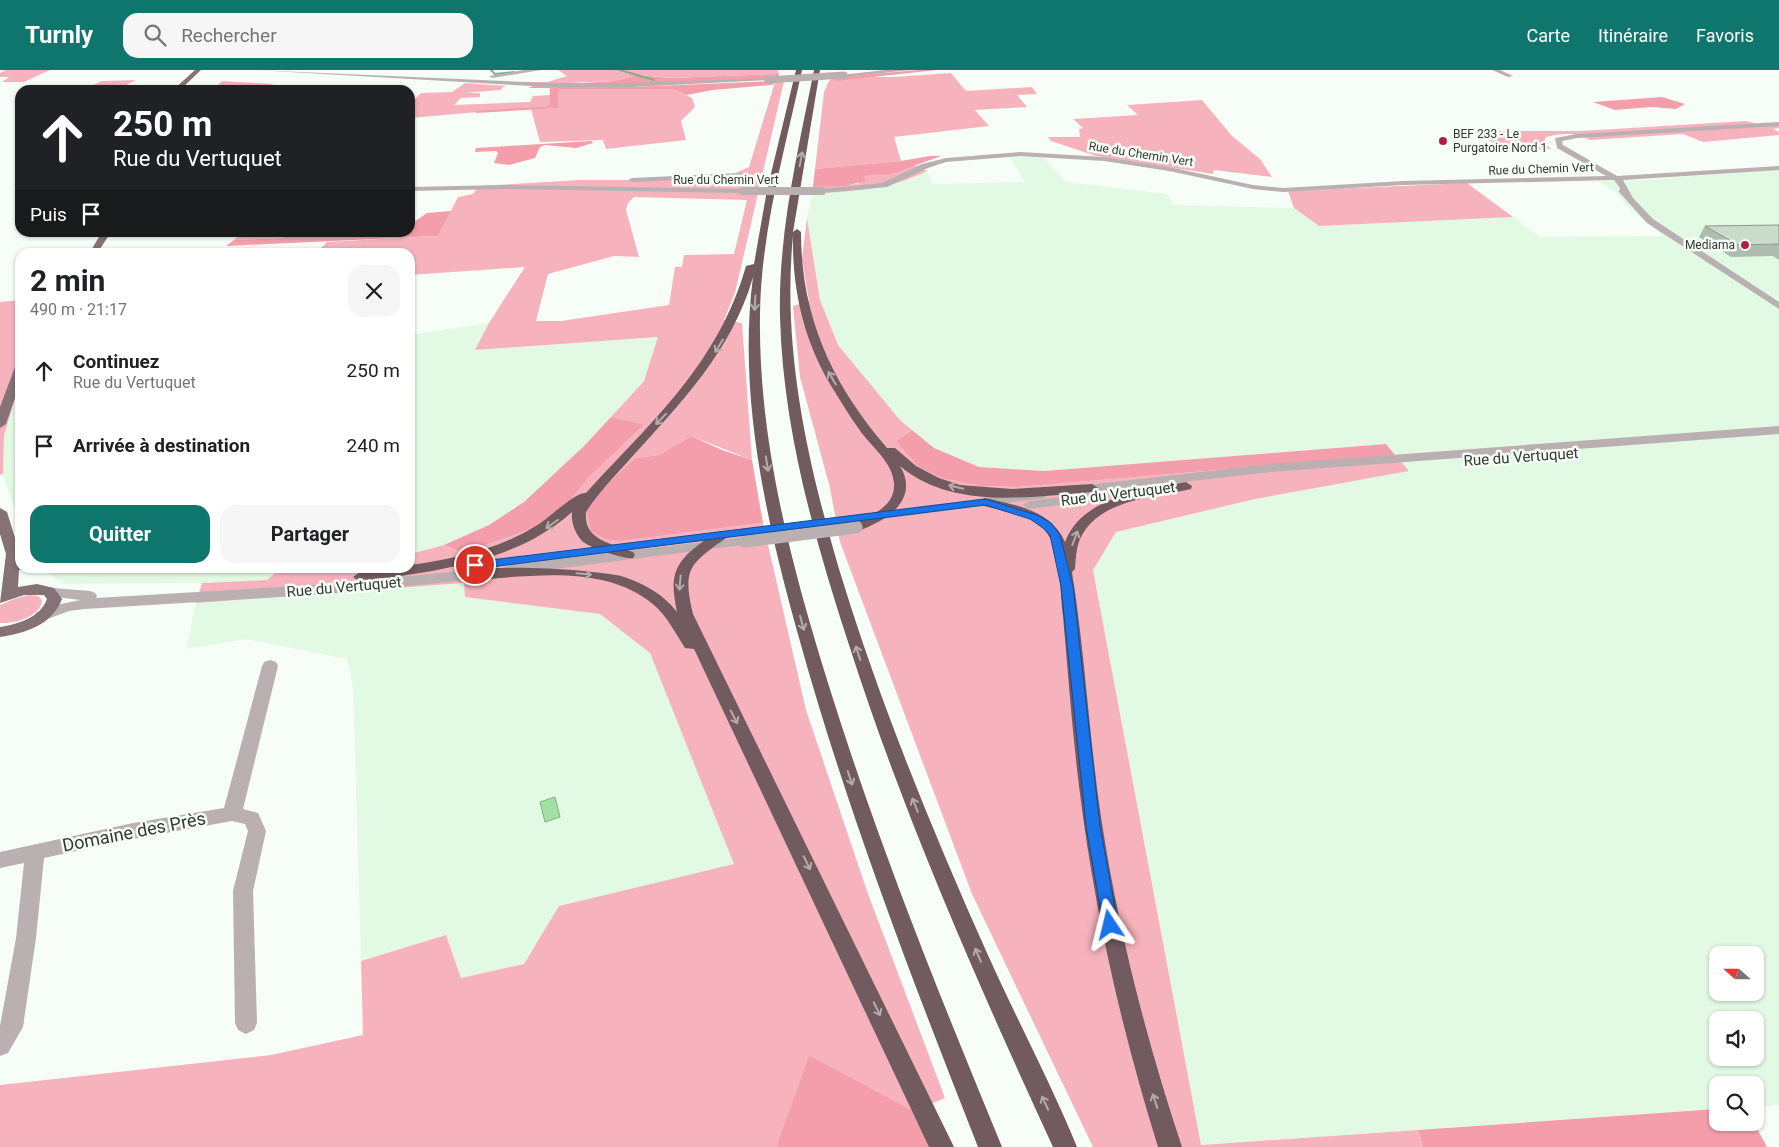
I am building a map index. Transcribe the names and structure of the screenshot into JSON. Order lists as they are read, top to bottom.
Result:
{
  "streets": {
    "street": ["Rue du Chemin Vert", "Rue du Vertuquet", "Domaine des Près"]
  },
  "places": ["BEF 233 - Le Purgatoire Nord 1", "Mediama"],
  "north": "left",
  "page": {
    "header": "Turnly",
    "search": "Rechercher",
    "nav": ["Carte", "Itinéraire", "Favoris"],
    "turn": ["250 m", "Rue du Vertuquet"],
    "then": "Puis",
    "heading": ["2 min", "490 m · 21:17"],
    "list": [
      {
        "name": "Continuez",
        "note": "Rue du Vertuquet",
        "value": "250 m"
      },
      {
        "name": "Arrivée à destination",
        "value": "240 m"
      }
    ],
    "buttons": ["Quitter", "Partager"]
  }
}
